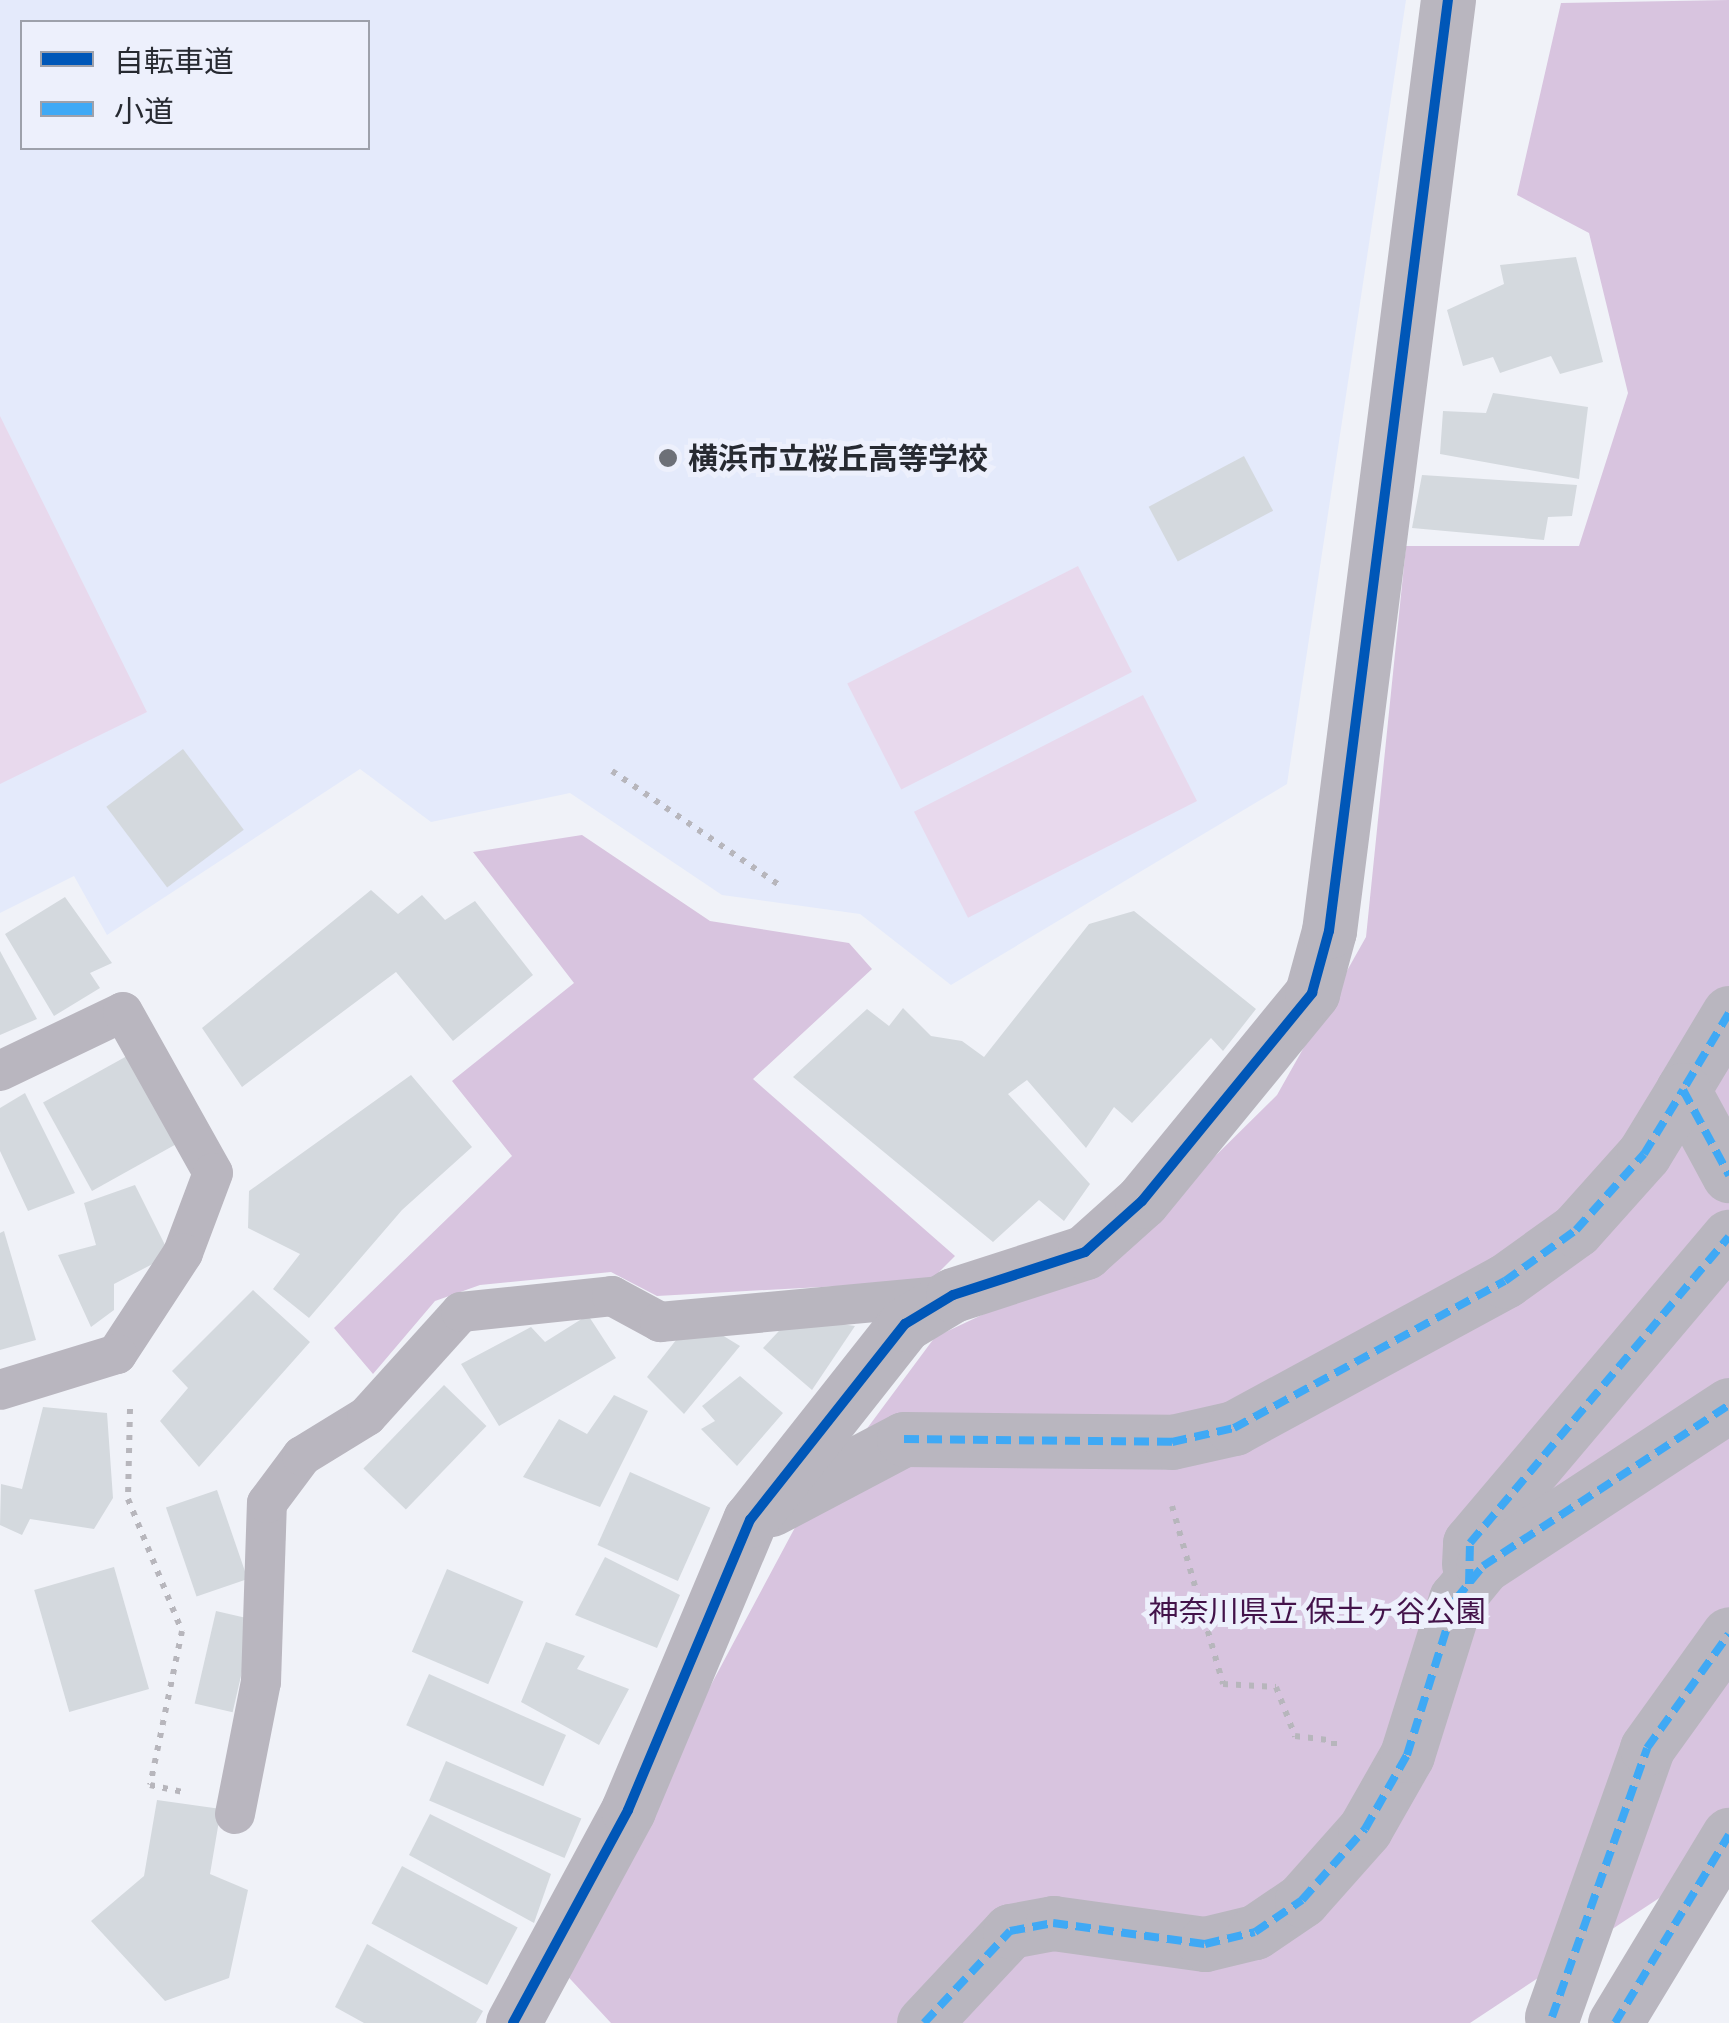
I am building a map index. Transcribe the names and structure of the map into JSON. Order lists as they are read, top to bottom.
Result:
{
  "parks": ["神奈川県立 保土ヶ谷公園"],
  "places": ["横浜市立桜丘高等学校"],
  "legend": ["自転車道", "小道"]
}
